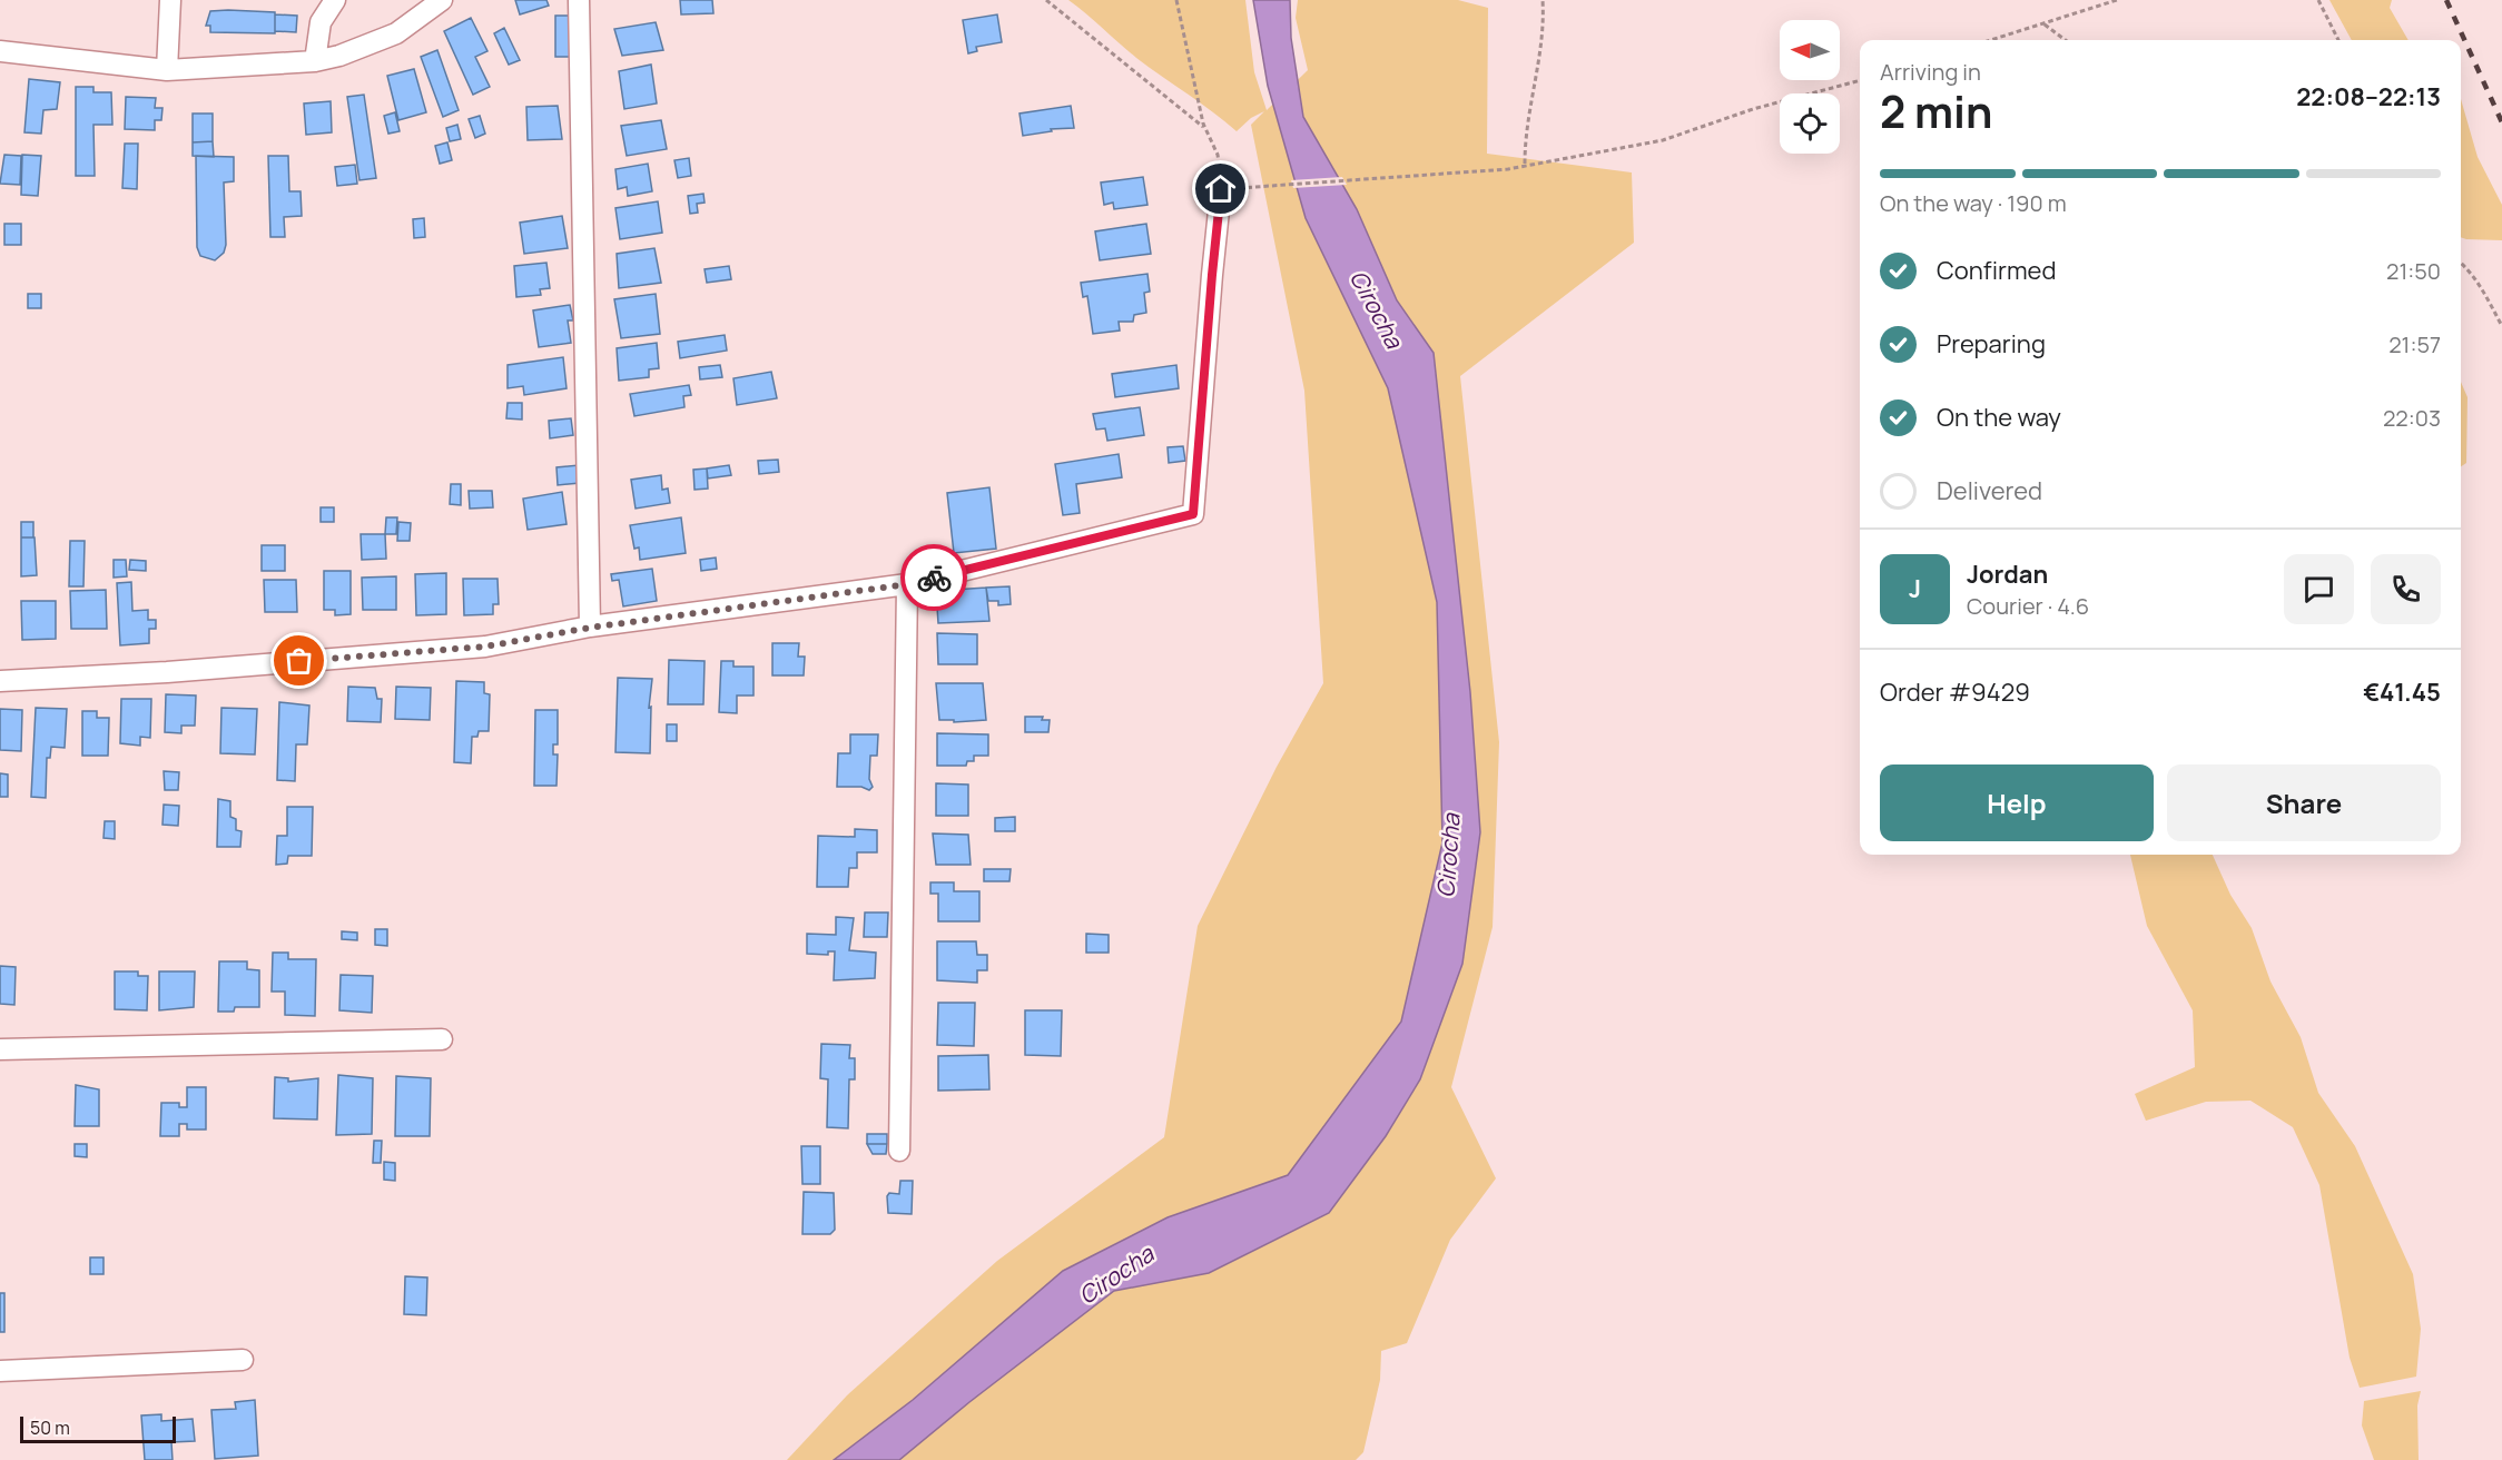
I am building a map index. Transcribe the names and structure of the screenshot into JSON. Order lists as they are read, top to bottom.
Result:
{
  "water": ["Cirocha"],
  "scale_bar": "50 m",
  "north": "left",
  "page": {
    "heading": ["2 min", "Arriving in", "22:08–22:13"],
    "panel": [
      "Jordan",
      "Courier · 4.6",
      "Order #9429",
      "€41.45"
    ],
    "bar": "On the way · 190 m",
    "list": [
      ["Confirmed", "21:50"],
      ["Preparing", "21:57"],
      ["On the way", "22:03"],
      "Delivered"
    ],
    "round": "J",
    "buttons": ["Help", "Share"],
    "scale": "50 m"
  }
}
